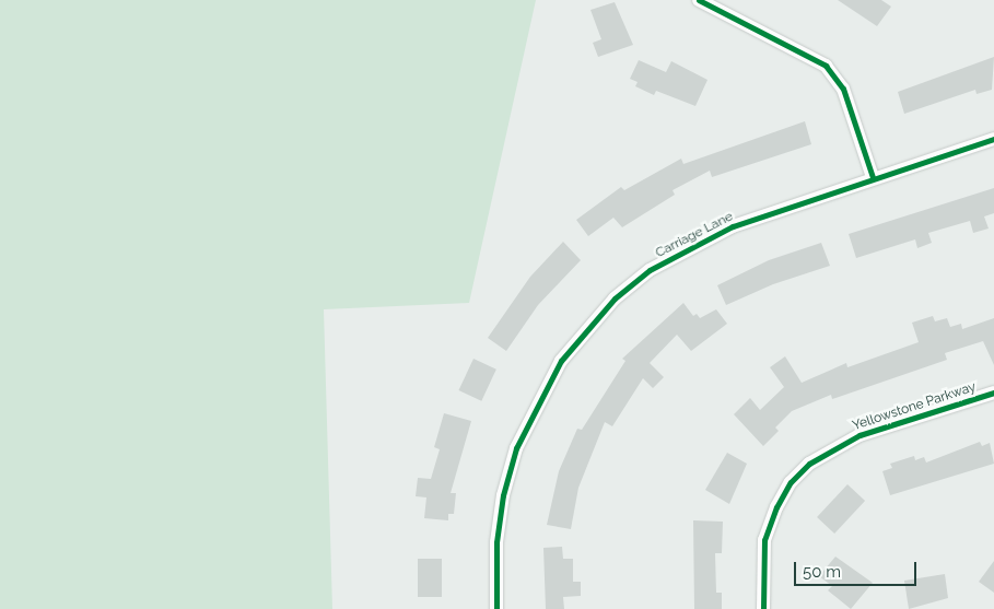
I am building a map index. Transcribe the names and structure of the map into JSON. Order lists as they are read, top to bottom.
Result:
{
  "streets": {
    "street": ["Carriage Lane", "Yellowstone Parkway"]
  },
  "scale_bar": "50 m"
}
